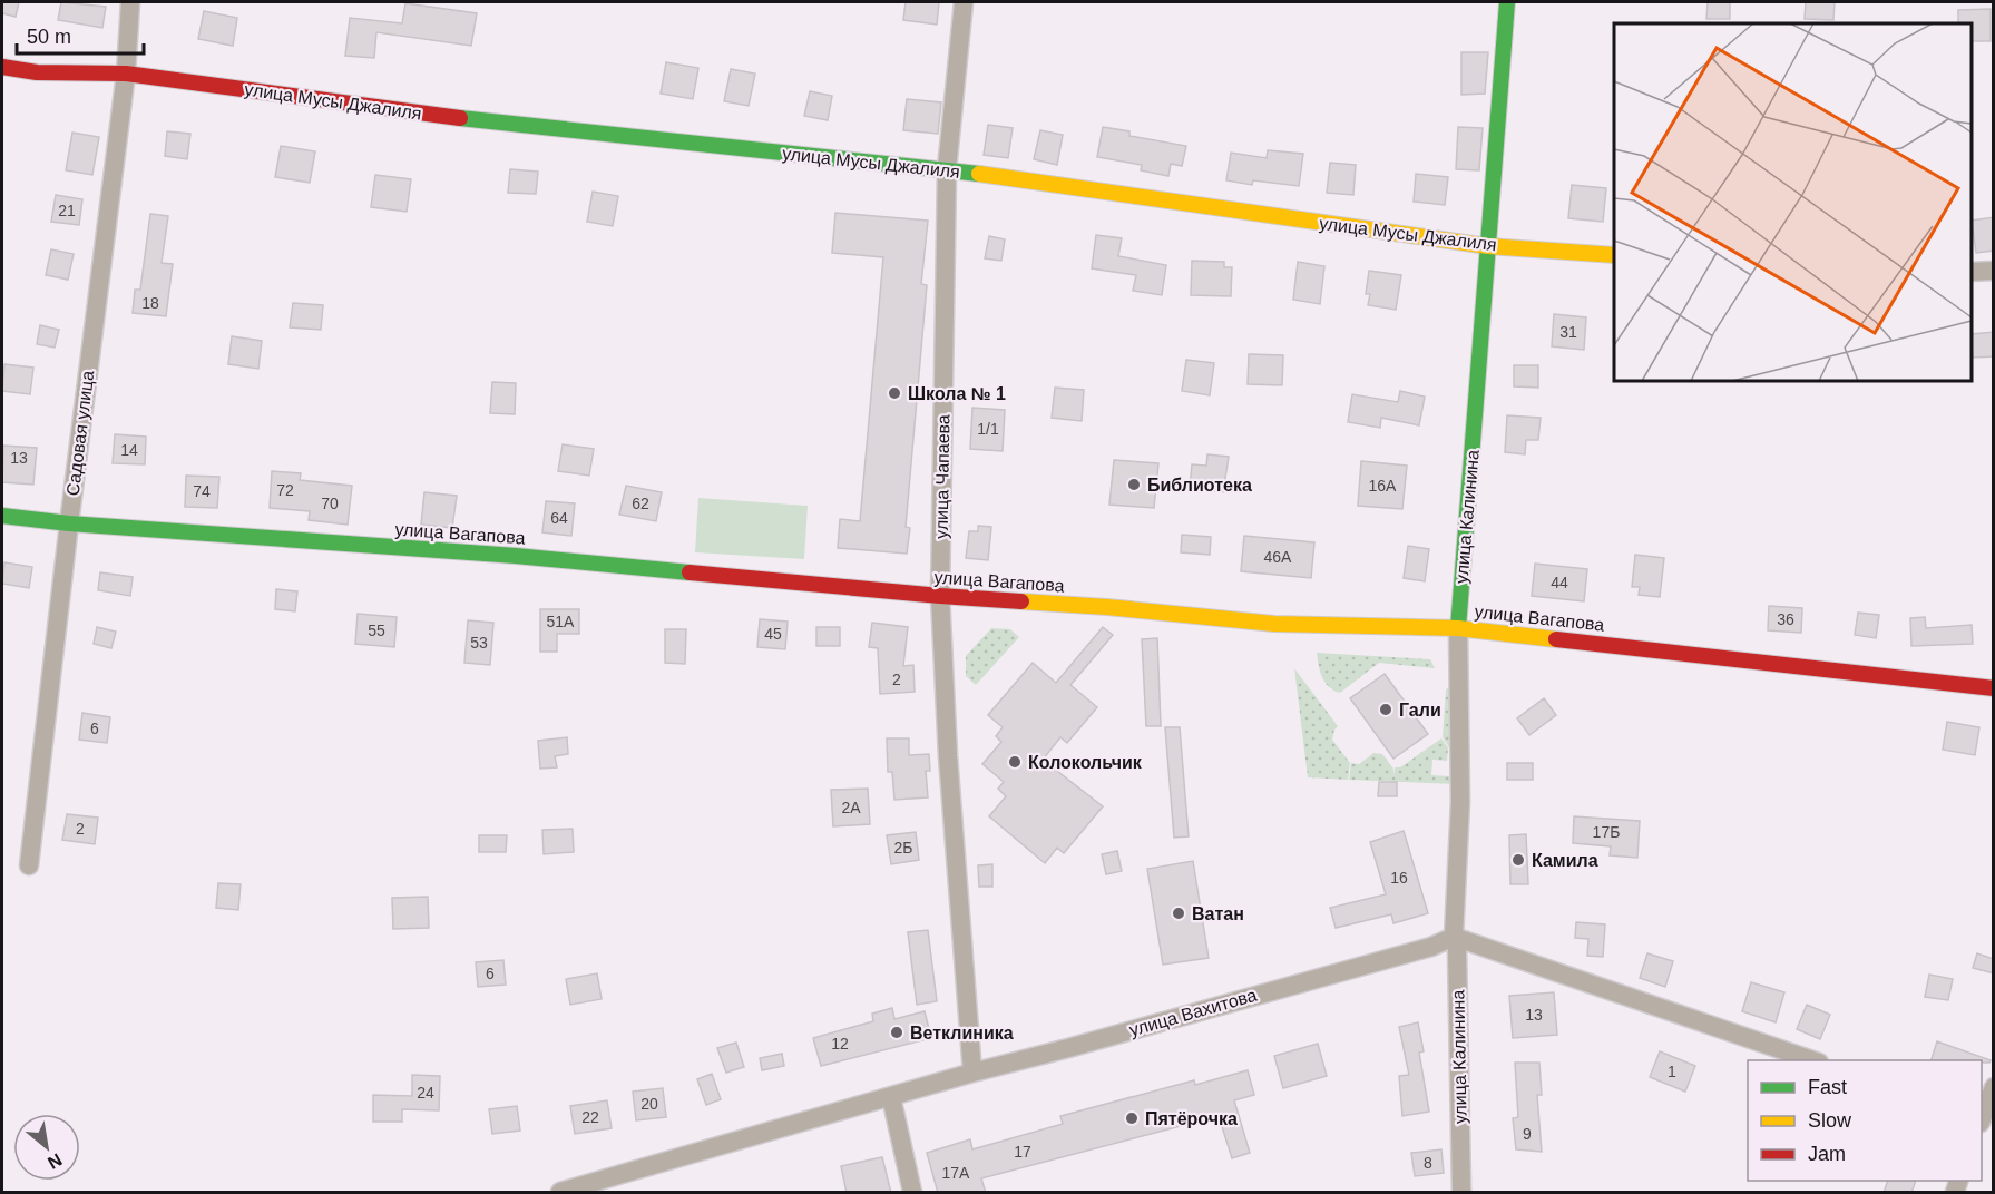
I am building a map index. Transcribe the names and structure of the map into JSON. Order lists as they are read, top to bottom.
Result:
{
  "streets": {
    "street": [
      "улица Мусы Джалиля",
      "Садовая улица",
      "улица Чапаева",
      "улица Калинина",
      "улица Вагапова",
      "улица Вахитова"
    ]
  },
  "crossings": [
    ["улица Мусы Джалиля", "Садовая улица"],
    ["улица Мусы Джалиля", "улица Чапаева"],
    ["улица Мусы Джалиля", "улица Калинина"],
    ["Садовая улица", "улица Вагапова"],
    ["улица Чапаева", "улица Вагапова"],
    ["улица Чапаева", "улица Вахитова"],
    ["улица Калинина", "улица Вагапова"],
    ["улица Калинина", "улица Вахитова"]
  ],
  "places": [
    "Школа № 1",
    "Библиотека",
    "Гали",
    "Колокольчик",
    "Камила",
    "Ватан",
    "Ветклиника",
    "Пятёрочка"
  ],
  "house_numbers": [
    "21",
    "18",
    "31",
    "1/1",
    "14",
    "13",
    "16А",
    "72",
    "74",
    "70",
    "62",
    "64",
    "46А",
    "44",
    "36",
    "51А",
    "55",
    "45",
    "53",
    "2",
    "6",
    "2А",
    "2",
    "17Б",
    "2Б",
    "16",
    "6",
    "13",
    "12",
    "1",
    "24",
    "20",
    "22",
    "9",
    "17",
    "8",
    "17А"
  ],
  "legend": ["Fast", "Slow", "Jam"],
  "scale_bar": "50 m",
  "north": "bottom right"
}
